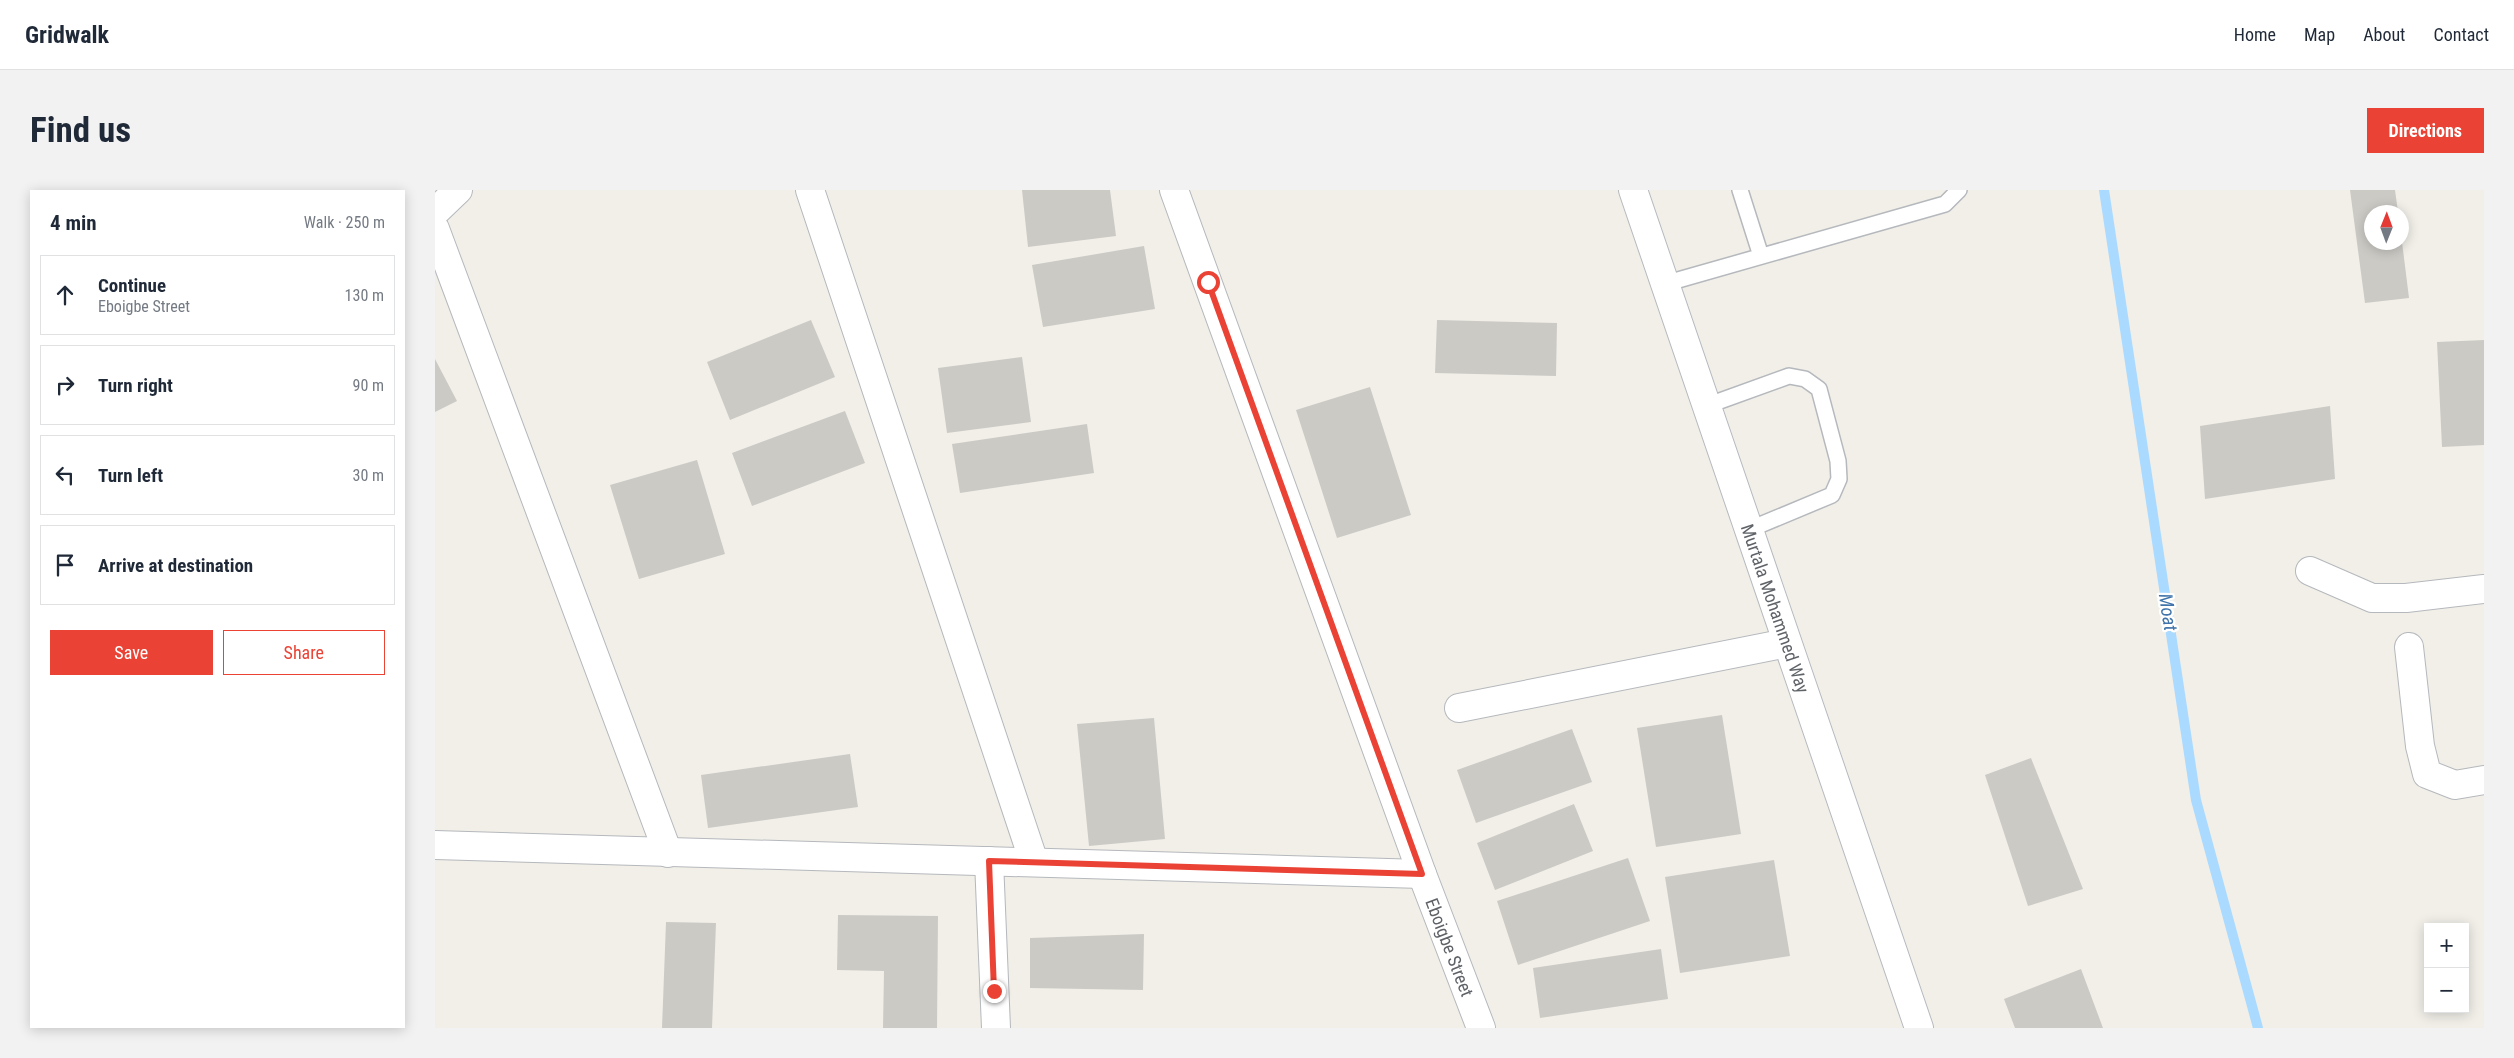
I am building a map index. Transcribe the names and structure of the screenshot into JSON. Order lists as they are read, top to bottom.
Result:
{
  "streets": {
    "street": ["Murtala Mohammed Way", "Eboigbe Street"]
  },
  "water": ["Moat"],
  "north": "top",
  "page": {
    "header": "Gridwalk",
    "nav": [
      "Home",
      "Map",
      "About",
      "Contact"
    ],
    "buttons": [
      "Directions",
      ["Save", "Share"]
    ],
    "title": "Find us",
    "heading": ["4 min", "Walk · 250 m"],
    "list": [
      ["Continue", "Eboigbe Street", "130 m"],
      ["Turn right", "90 m"],
      ["Turn left", "30 m"],
      "Arrive at destination"
    ],
    "map_buttons": ["+", "−"]
  }
}
